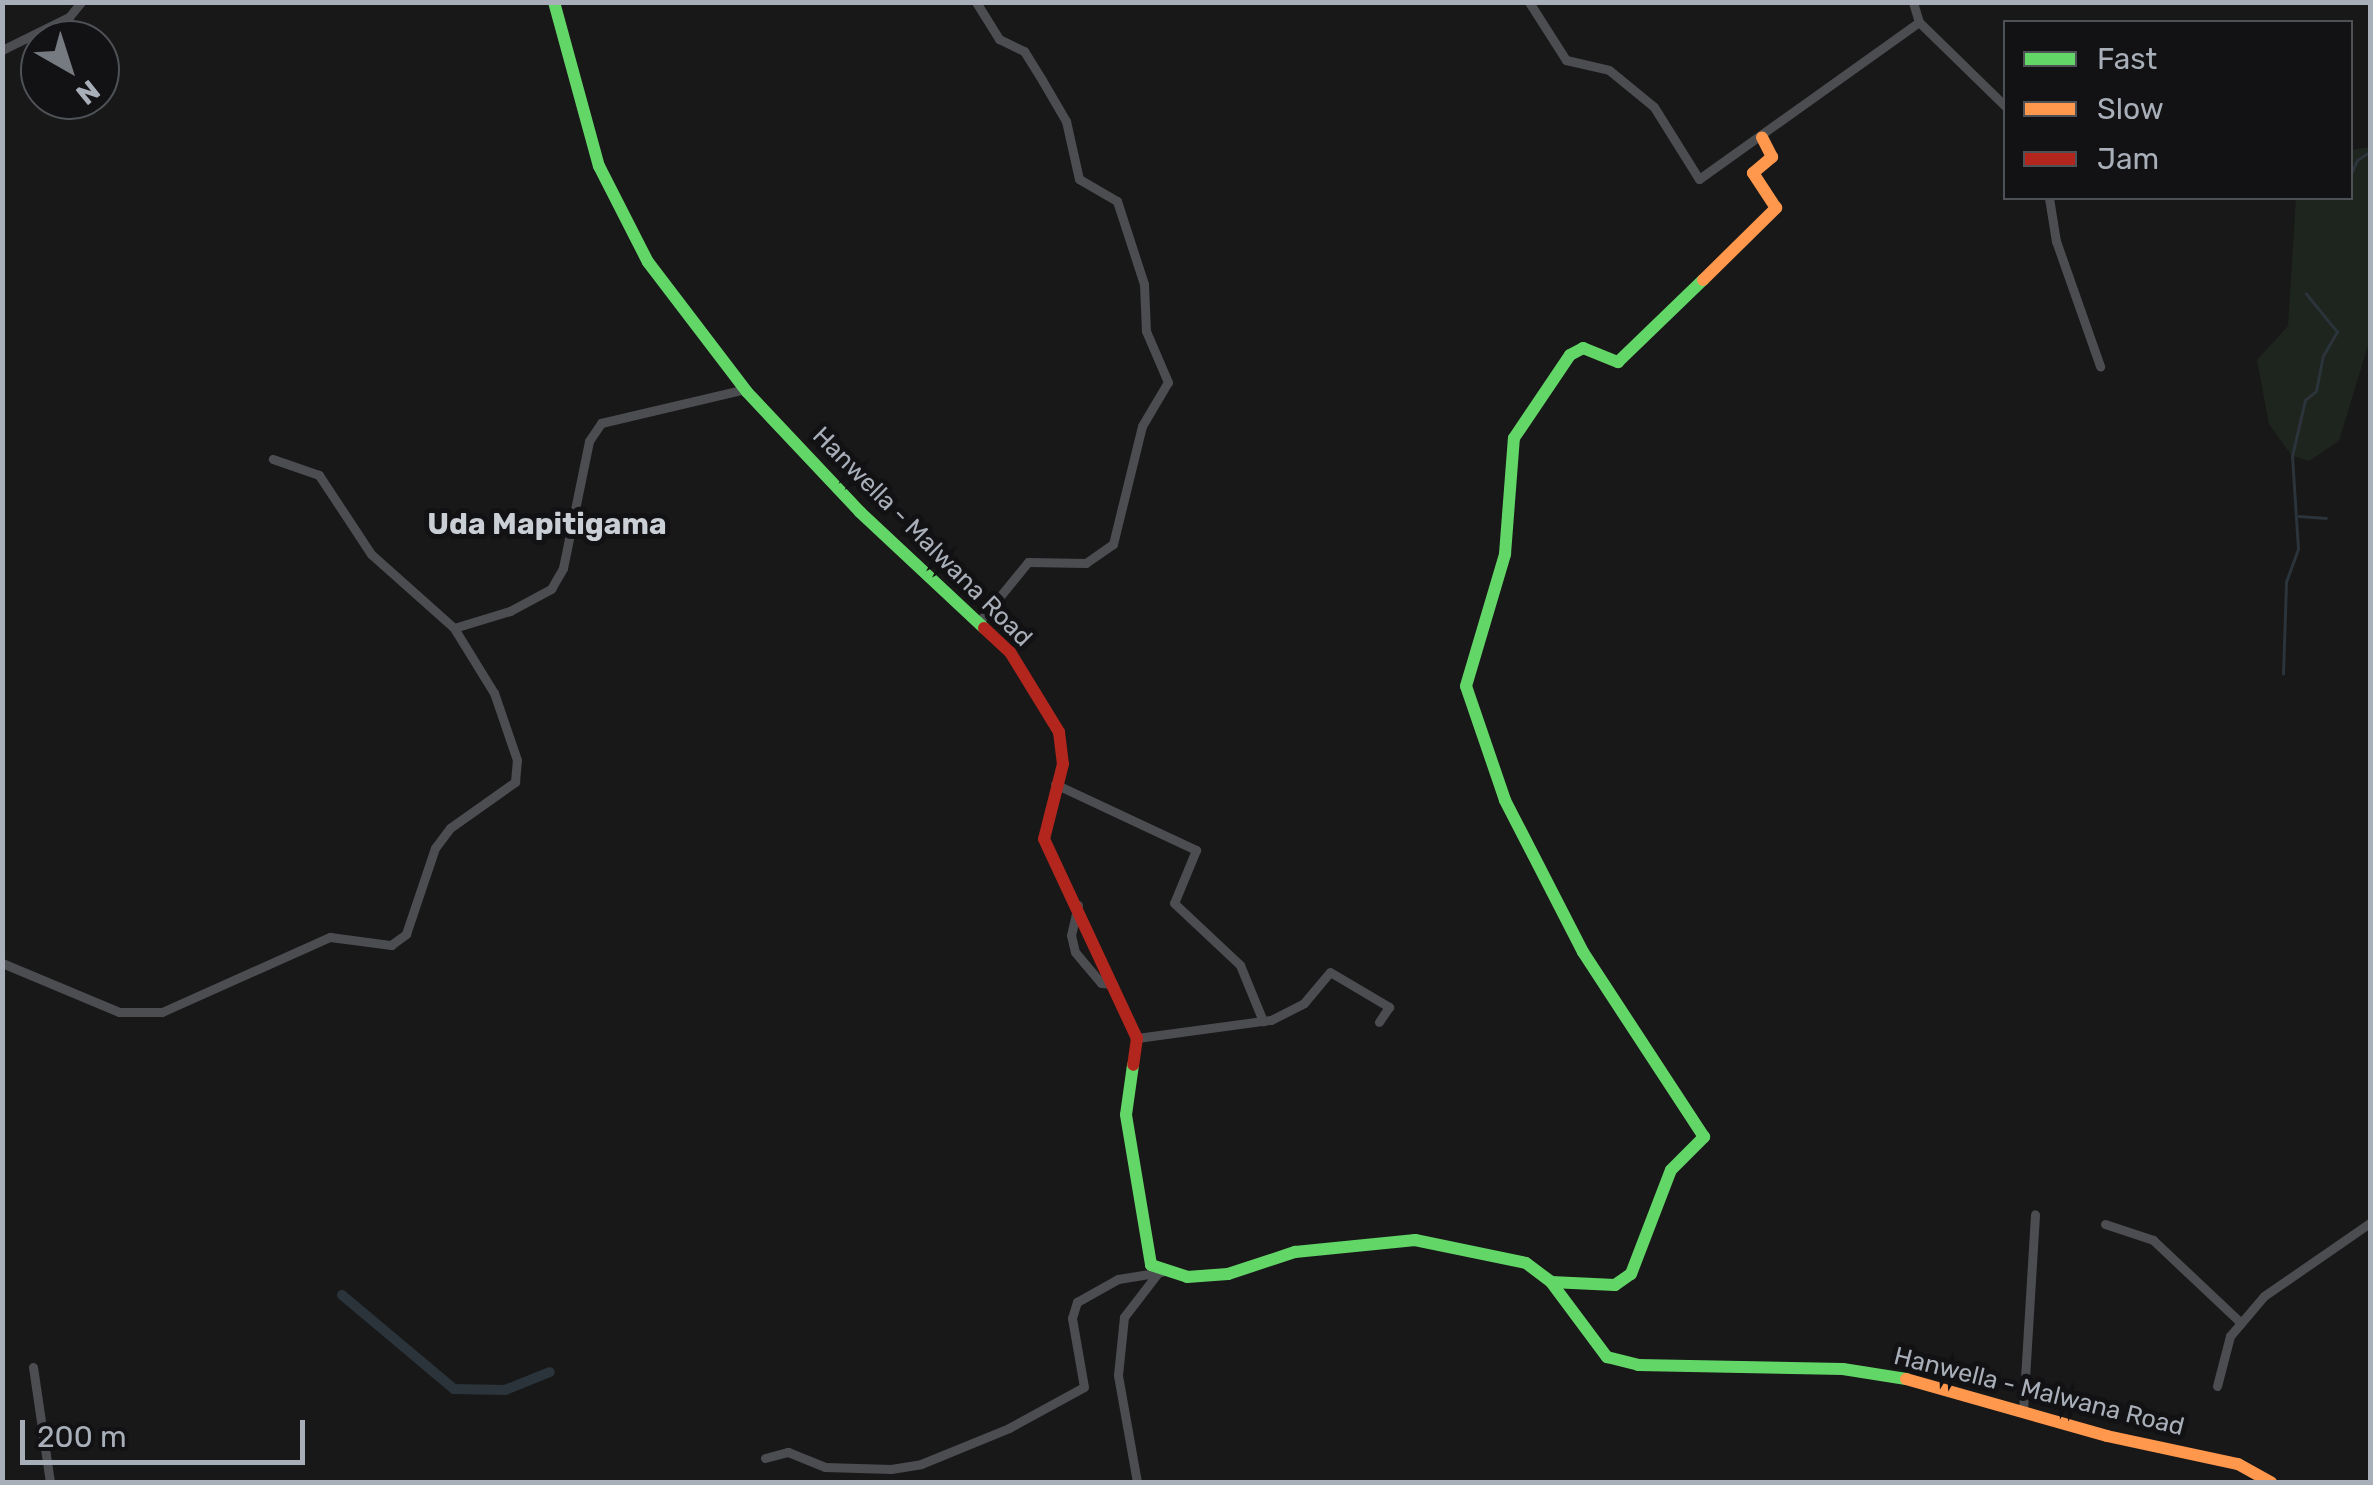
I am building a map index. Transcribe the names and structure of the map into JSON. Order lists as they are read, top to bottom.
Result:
{
  "streets": {
    "street": ["Hanwella - Malwana Road"]
  },
  "districts": ["Uda Mapitigama"],
  "legend": ["Fast", "Slow", "Jam"],
  "scale_bar": "200 m",
  "north": "bottom right"
}
